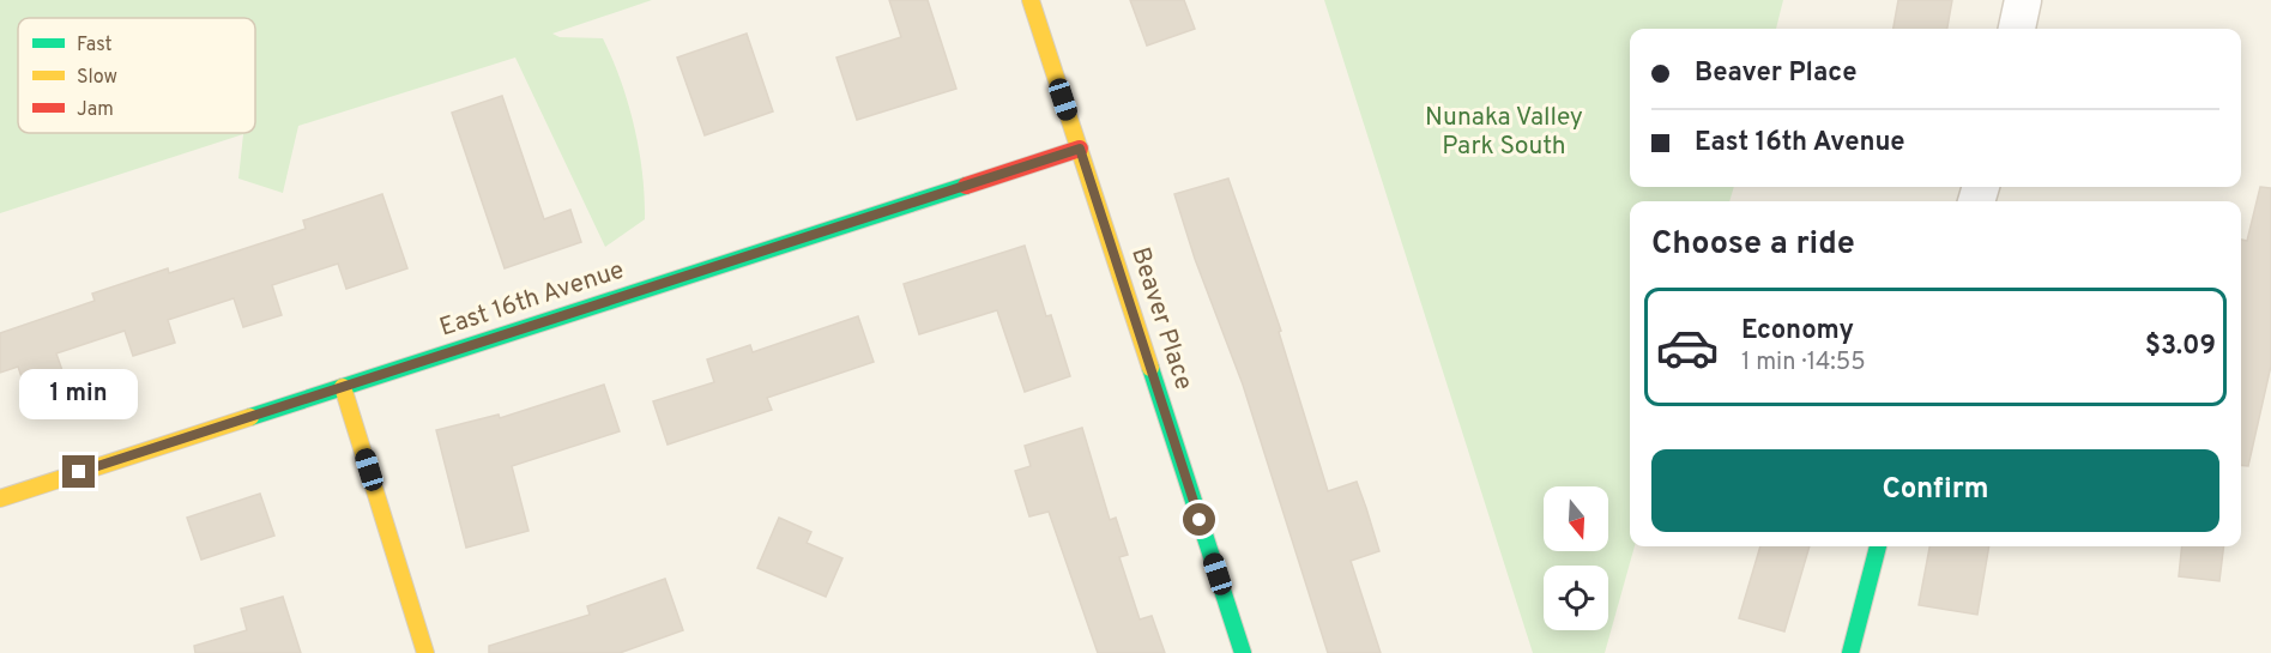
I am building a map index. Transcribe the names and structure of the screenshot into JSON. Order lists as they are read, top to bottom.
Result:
{
  "streets": {
    "street": ["East 16th Avenue", "Beaver Place"]
  },
  "crossings": [
    ["East 16th Avenue", "Beaver Place"]
  ],
  "parks": ["Nunaka Valley Park South"],
  "legend": ["Fast", "Slow", "Jam"],
  "north": "bottom",
  "page": {
    "banner": ["Beaver Place", "East 16th Avenue"],
    "heading": "Choose a ride",
    "list": [
      {
        "name": "Economy",
        "note": "1 min · 14:55",
        "value": "$3.09"
      }
    ],
    "bubble": "1 min",
    "buttons": "Confirm"
  }
}
